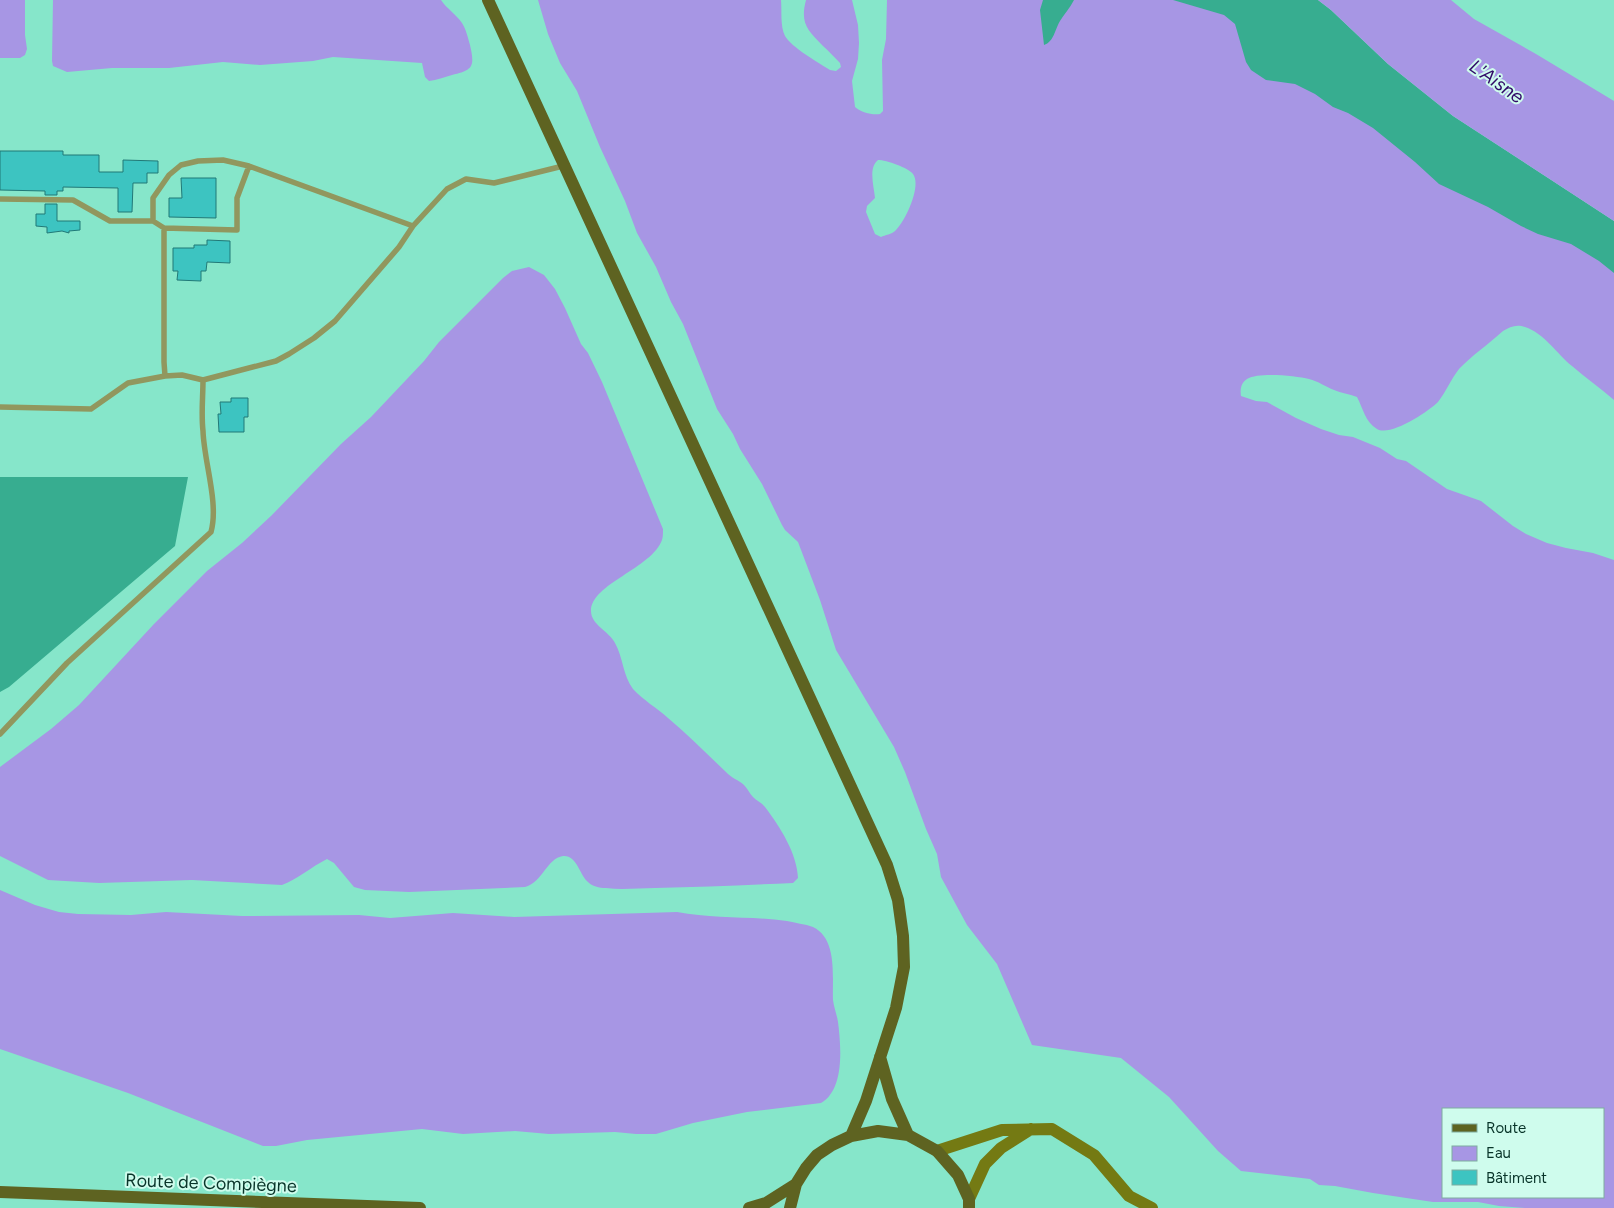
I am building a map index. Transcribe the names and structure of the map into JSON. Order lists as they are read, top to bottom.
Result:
{
  "streets": {
    "main road": ["Route de Compiègne"]
  },
  "water": ["L'Aisne"],
  "legend": ["Route", "Eau", "Bâtiment"]
}
